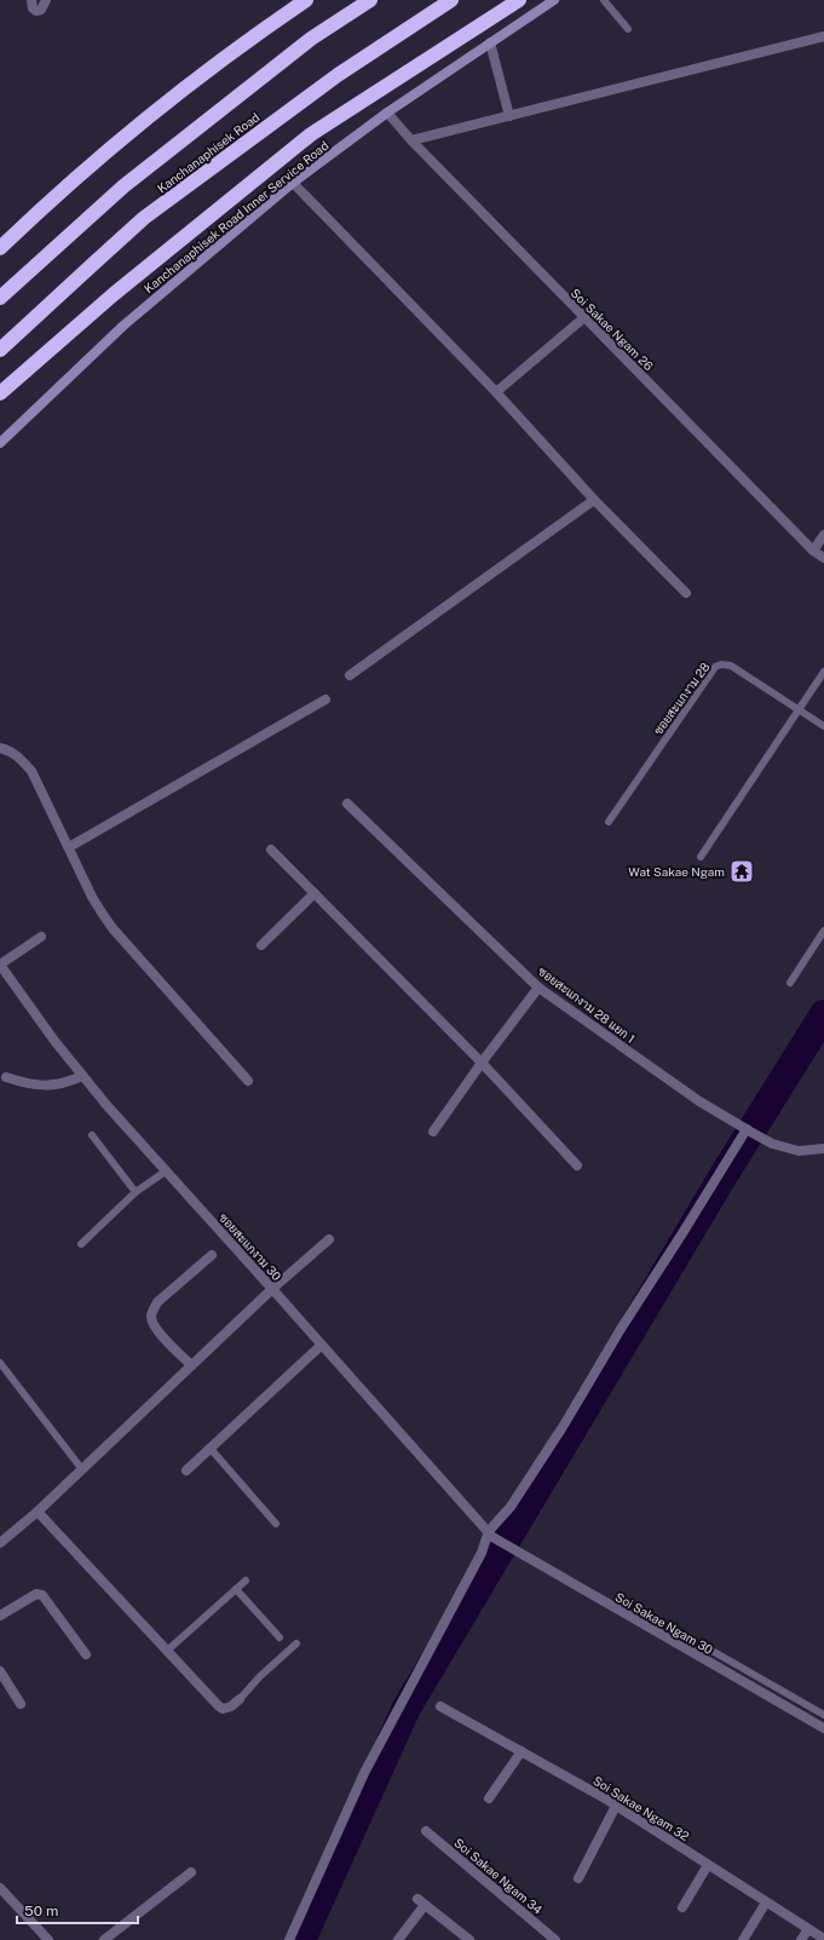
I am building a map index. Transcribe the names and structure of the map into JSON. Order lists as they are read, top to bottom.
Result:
{
  "streets": {
    "highway": ["Kanchanaphisek Road"],
    "main road": ["Kanchanaphisek Road Inner Service Road"],
    "street": [
      "Soi Sakae Ngam 26",
      "ซอยสะแกงาม 28 แยก 1",
      "ซอยสะแกงาม 30",
      "Soi Sakae Ngam 30",
      "Soi Sakae Ngam 32",
      "Soi Sakae Ngam 34"
    ],
    "lane": ["ซอยสะแกงาม 28"]
  },
  "crossings": [
    ["Kanchanaphisek Road Inner Service Road", "Soi Sakae Ngam 26"],
    ["ซอยสะแกงาม 30", "Soi Sakae Ngam 30"]
  ],
  "places": {
    "temple": ["Wat Sakae Ngam"]
  },
  "scale_bar": "50 m"
}
